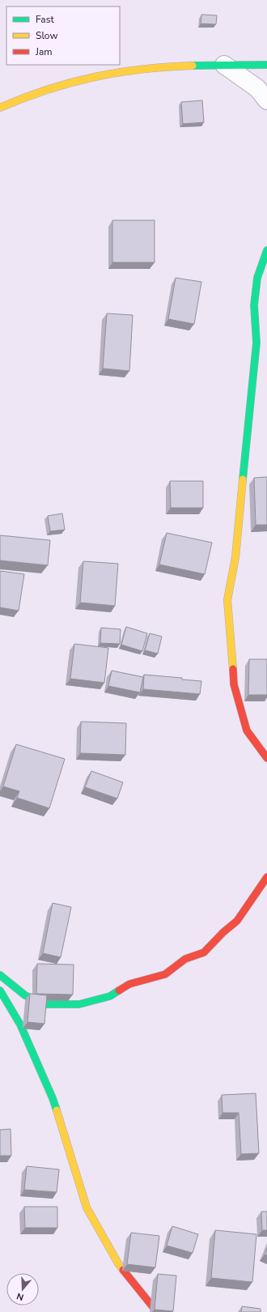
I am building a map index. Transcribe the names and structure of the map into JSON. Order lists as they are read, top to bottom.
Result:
{
  "legend": ["Fast", "Slow", "Jam"],
  "north": "bottom"
}
